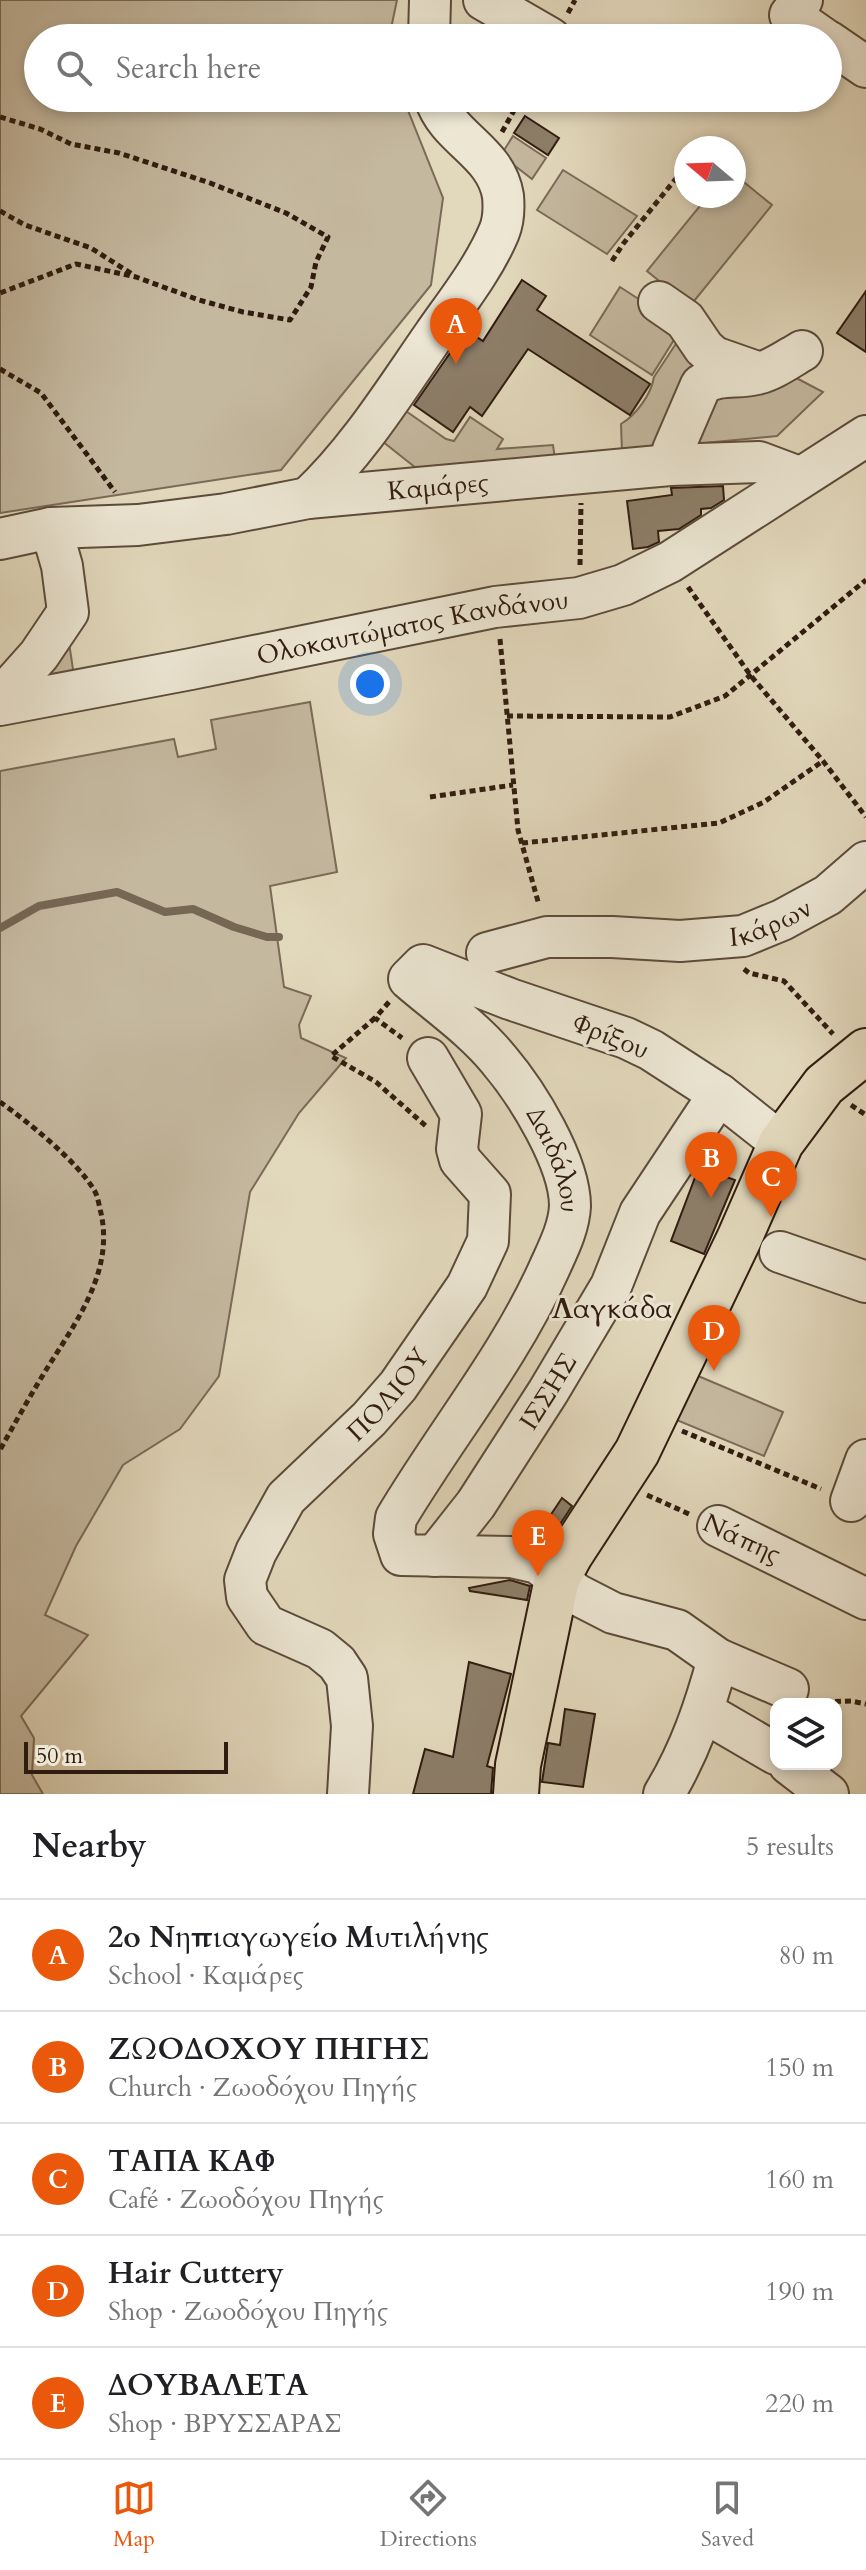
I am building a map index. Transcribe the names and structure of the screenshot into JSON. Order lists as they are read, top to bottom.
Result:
{
  "streets": {
    "street": [
      "Καμάρες",
      "Ολοκαυτώματος Κανδάνου",
      "Ικάρων",
      "Φρίξου",
      "Δαιδάλου",
      "ΙΣΣΗΣ",
      "ΠΟΛΙΟΥ",
      "Νάπης"
    ]
  },
  "crossings": [
    ["Καμάρες", "Ολοκαυτώματος Κανδάνου"],
    ["Φρίξου", "Δαιδάλου"],
    ["Φρίξου", "ΙΣΣΗΣ"],
    ["Δαιδάλου", "ΙΣΣΗΣ"]
  ],
  "districts": ["Λαγκάδα"],
  "scale_bar": "50 m",
  "north": "left",
  "page": {
    "search": "Search here",
    "pins": [
      "A",
      "B",
      "C",
      "D",
      "E"
    ],
    "scale": "50 m",
    "heading": ["Nearby", "5 results"],
    "list": [
      {
        "mark": "A",
        "name": "2ο Νηπιαγωγείο Μυτιλήνης",
        "note": "School · Καμάρες",
        "value": "80 m"
      },
      {
        "mark": "B",
        "name": "ΖΩΟΔΟΧΟΥ ΠΗΓΗΣ",
        "note": "Church · Ζωοδόχου Πηγής",
        "value": "150 m"
      },
      {
        "mark": "C",
        "name": "ΤΑΠΑ ΚΑΦ",
        "note": "Café · Ζωοδόχου Πηγής",
        "value": "160 m"
      },
      {
        "mark": "D",
        "name": "Hair Cuttery",
        "note": "Shop · Ζωοδόχου Πηγής",
        "value": "190 m"
      },
      {
        "mark": "E",
        "name": "ΔΟΥΒΑΛΕΤΑ",
        "note": "Shop · ΒΡΥΣΣΑΡΑΣ",
        "value": "220 m"
      }
    ],
    "nav": ["Map", "Directions", "Saved"]
  }
}
